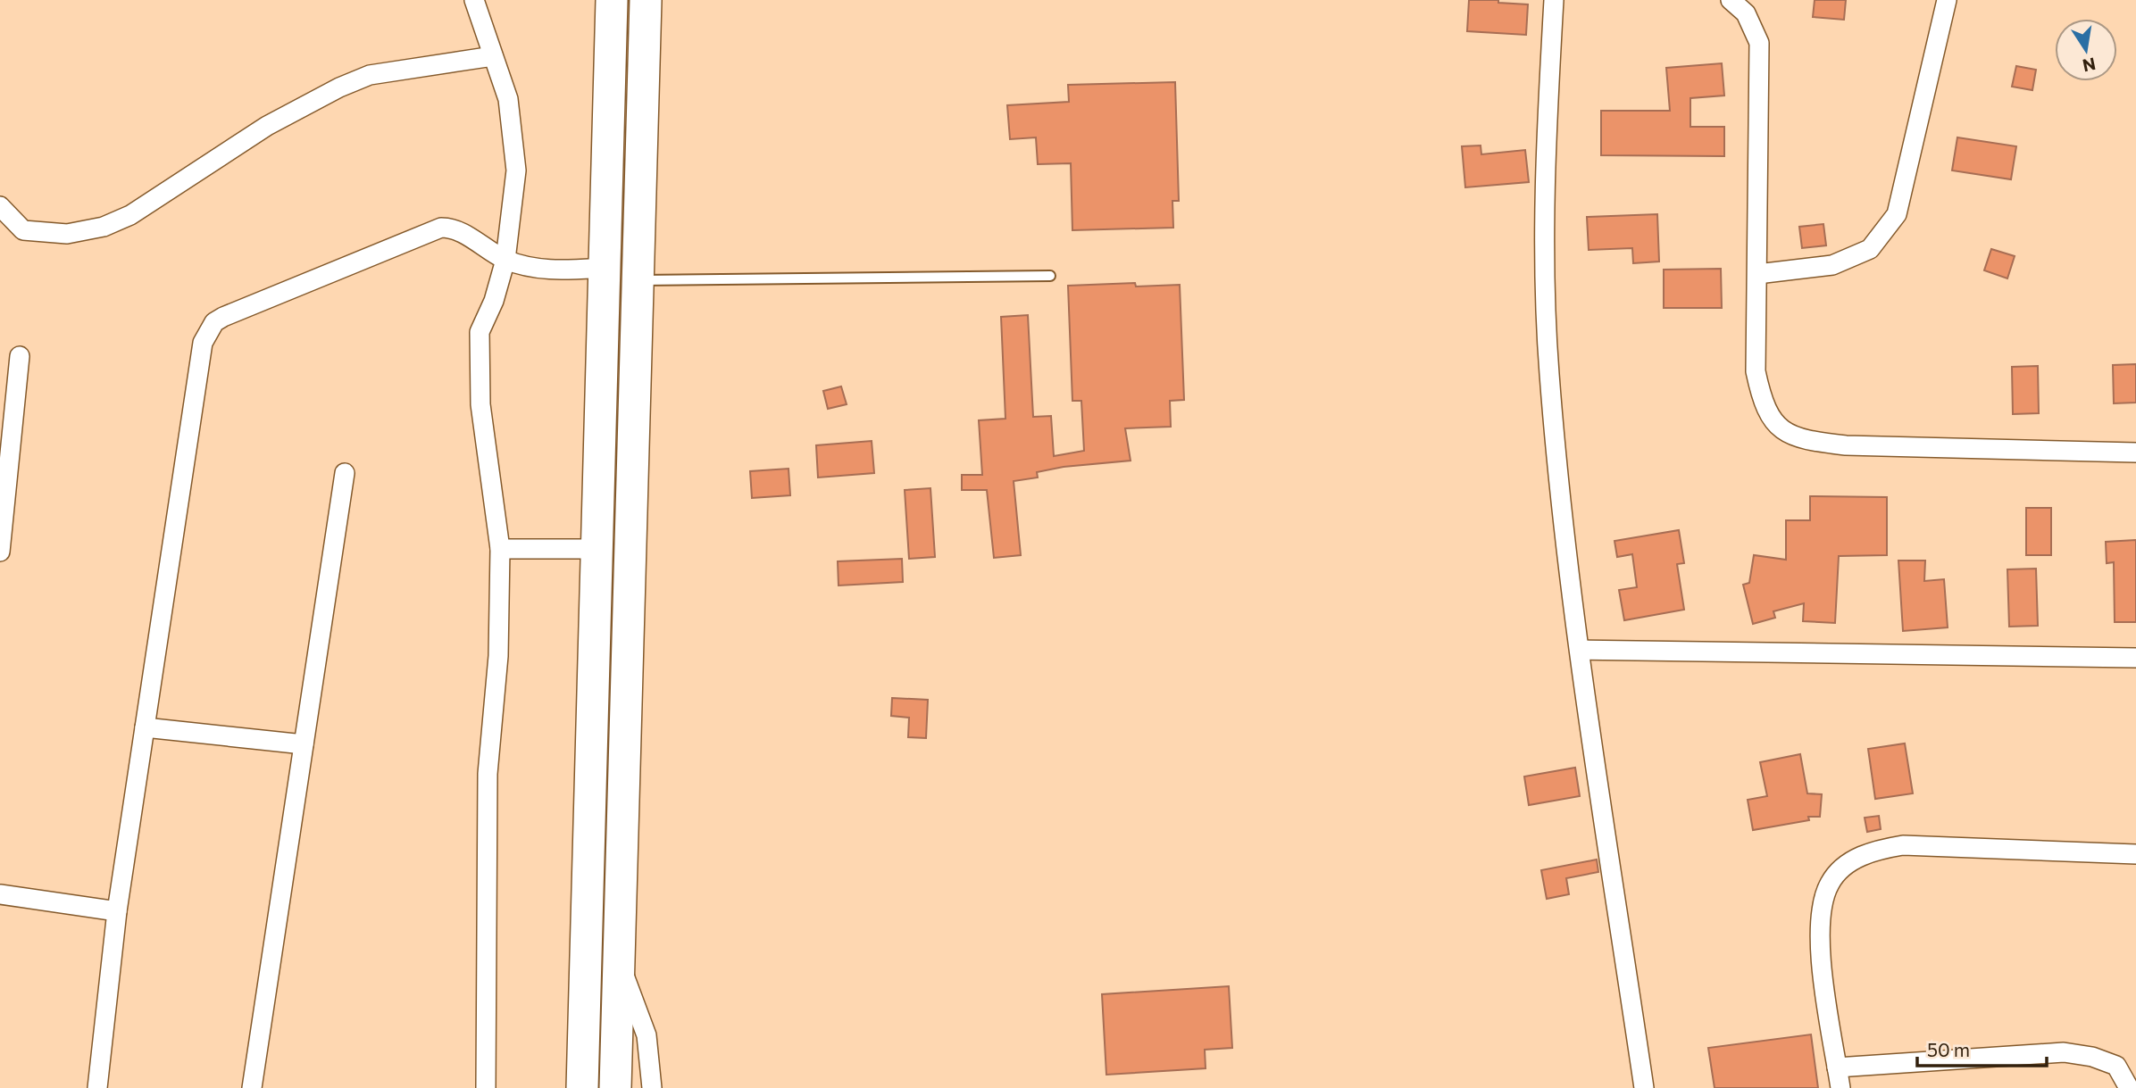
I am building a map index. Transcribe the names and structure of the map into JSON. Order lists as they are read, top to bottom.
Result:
{
  "scale_bar": "50 m",
  "north": "bottom"
}
